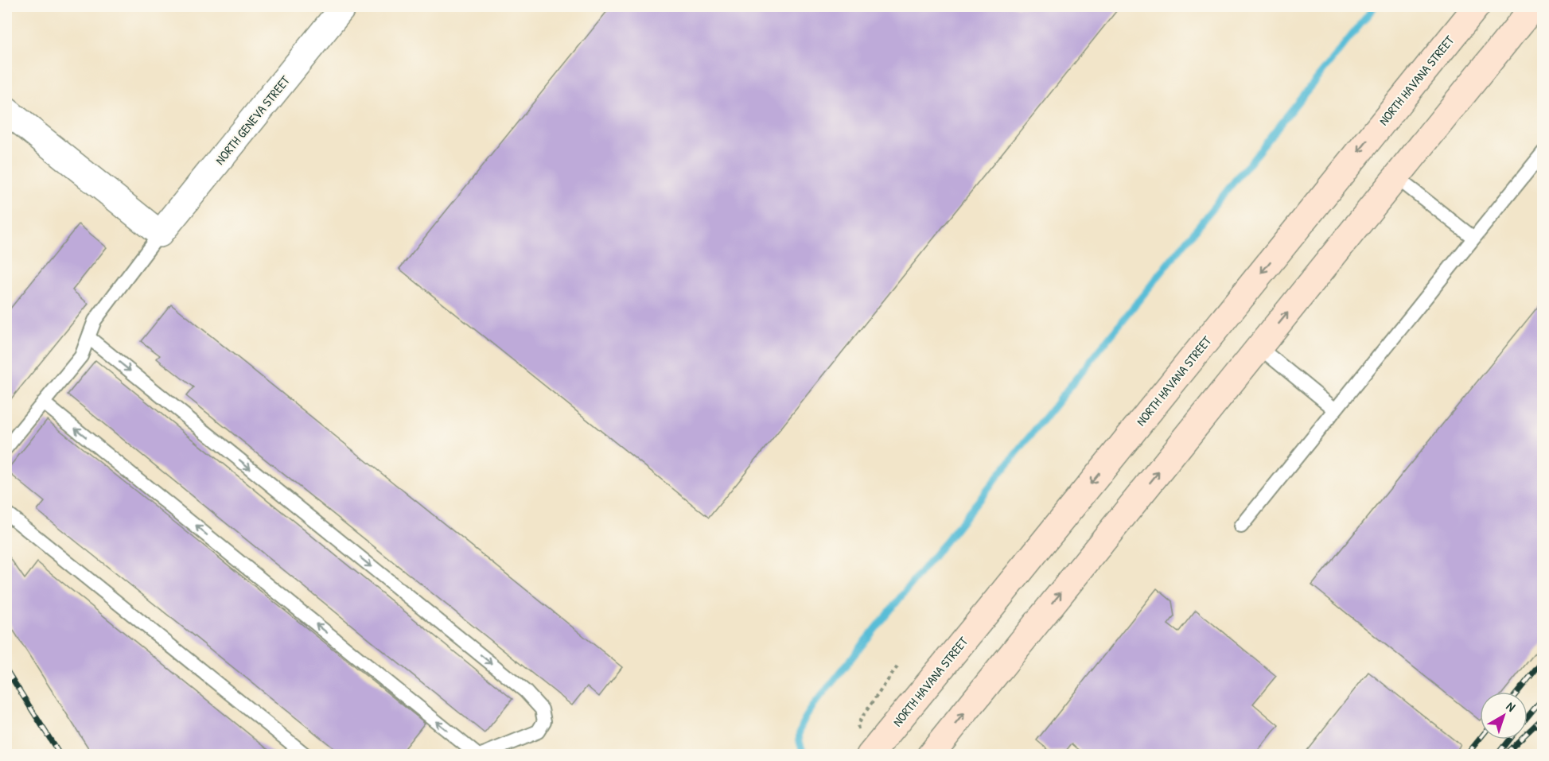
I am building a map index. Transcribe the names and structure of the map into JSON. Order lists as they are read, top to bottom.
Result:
{
  "streets": {
    "main road": ["NORTH HAVANA STREET"],
    "street": ["NORTH GENEVA STREET"]
  },
  "north": "top right"
}
